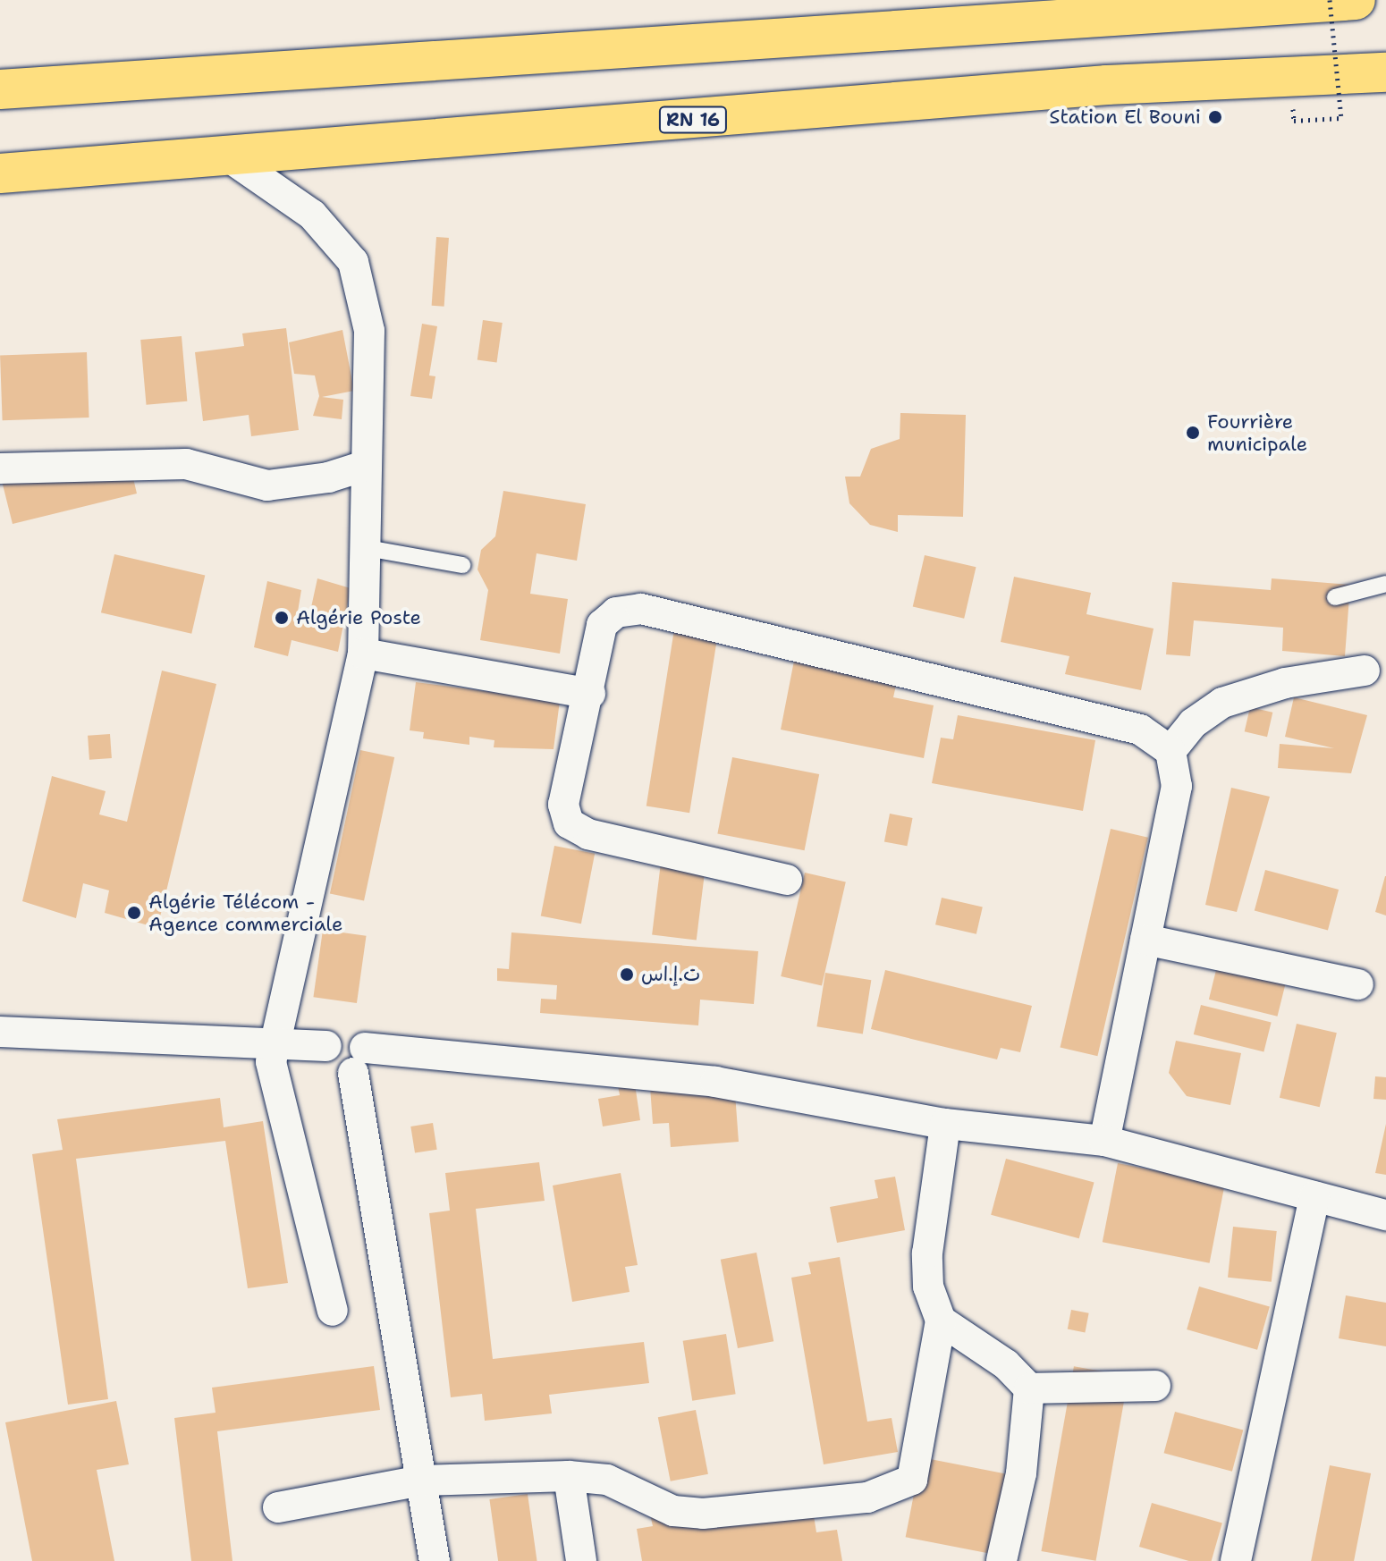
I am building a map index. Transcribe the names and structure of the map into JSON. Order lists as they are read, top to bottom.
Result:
{
  "streets": {
    "highway": ["RN 16"]
  },
  "places": [
    "Station El Bouni",
    "Fourrière municipale",
    "Algérie Poste",
    "Algérie Télécom - Agence commerciale",
    "ت.إ.اس"
  ]
}
